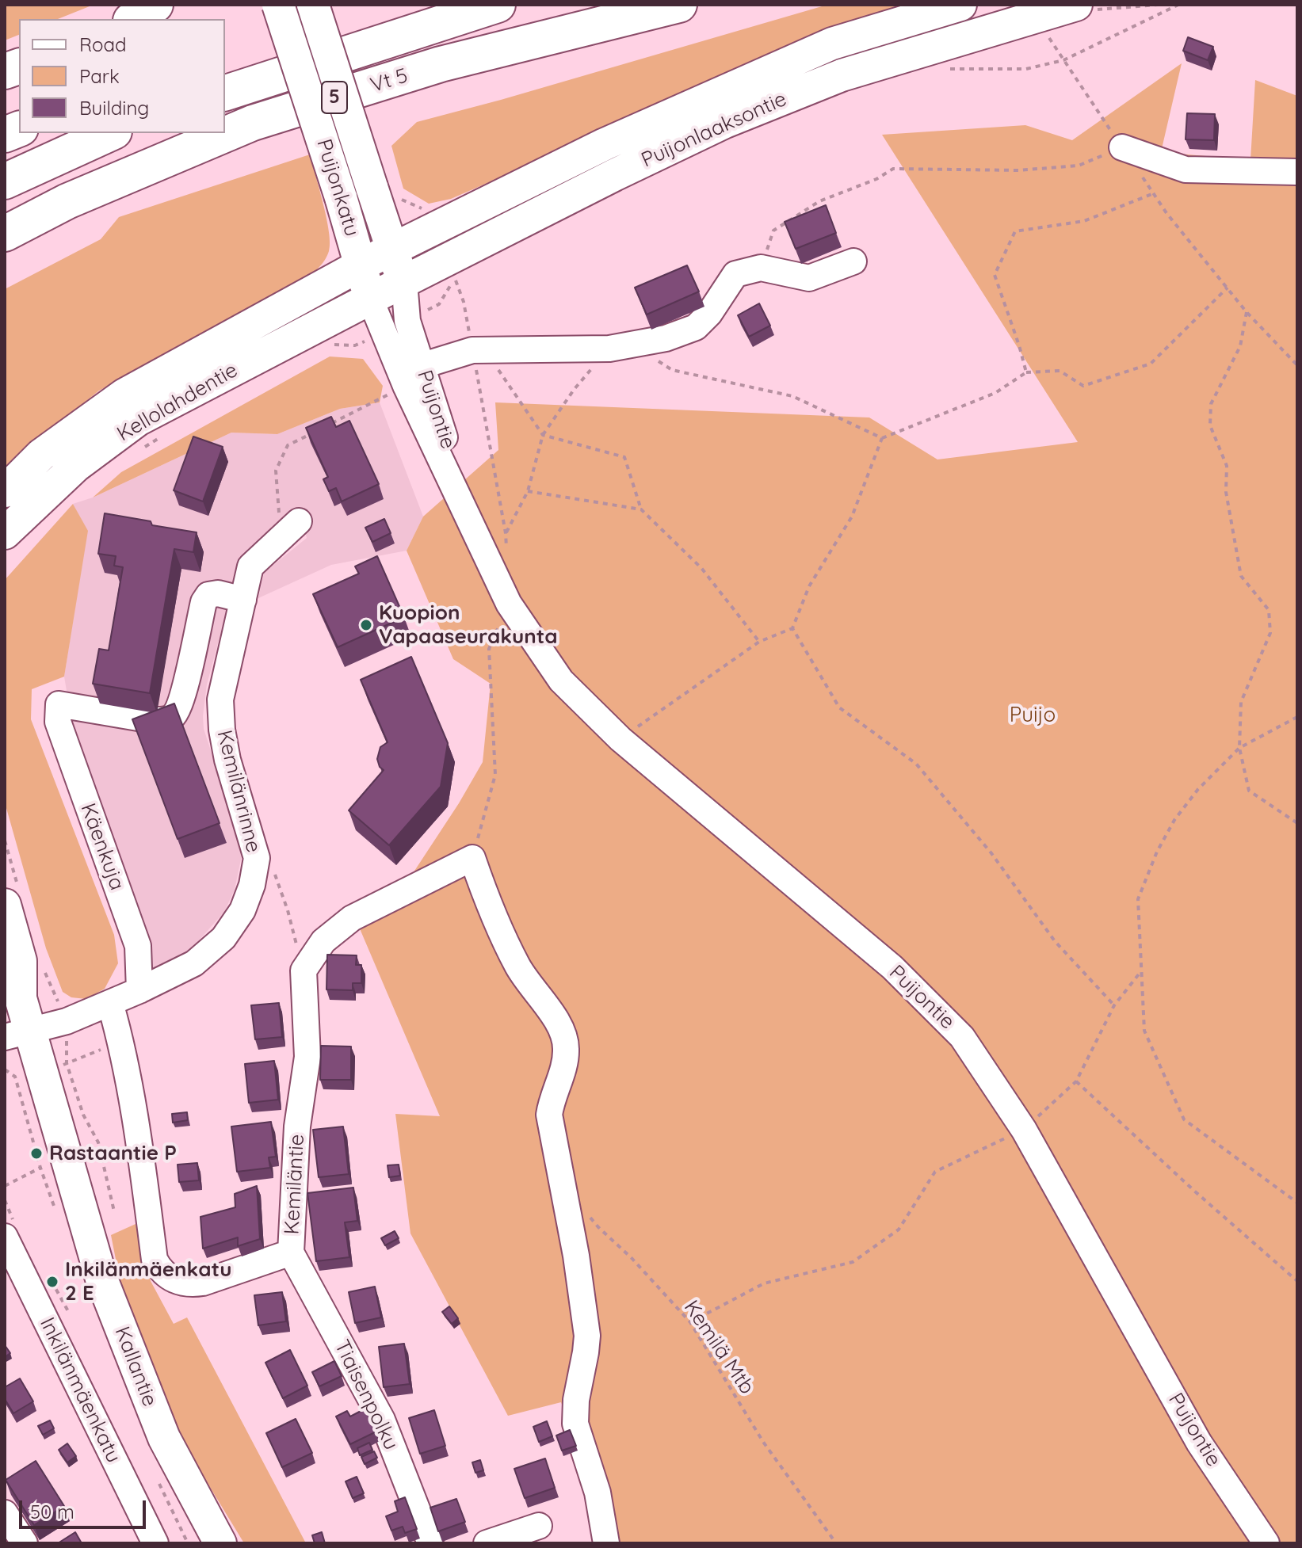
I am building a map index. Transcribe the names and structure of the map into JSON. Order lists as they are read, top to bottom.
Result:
{
  "streets": {
    "highway": ["Vt 5", "5"],
    "main road": [
      "Puijonlaaksontie",
      "Puijonkatu",
      "Kellolahdentie",
      "Kallantie"
    ],
    "street": [
      "Puijontie",
      "Kemilänrinne",
      "Käenkuja",
      "Kemiläntie",
      "Inkilänmäenkatu",
      "Tiaisenpolku"
    ],
    "path": ["Kemilä Mtb"]
  },
  "crossings": [
    ["Puijonlaaksontie", "Puijonkatu"],
    ["Puijonlaaksontie", "Kellolahdentie"],
    ["Puijonlaaksontie", "Puijontie"],
    ["Puijonkatu", "Kellolahdentie"],
    ["Puijonkatu", "Puijontie"],
    ["Kellolahdentie", "Puijontie"],
    ["Kemilänrinne", "Käenkuja"],
    ["Kemilänrinne", "Kemiläntie"],
    ["Kemilänrinne", "Kallantie"],
    ["Kemiläntie", "Tiaisenpolku"]
  ],
  "parks": ["Puijo"],
  "places": ["Kuopion Vapaaseurakunta", "Rastaantie P", "Inkilänmäenkatu 2 E"],
  "legend": ["Road", "Park", "Building"],
  "scale_bar": "50 m"
}
